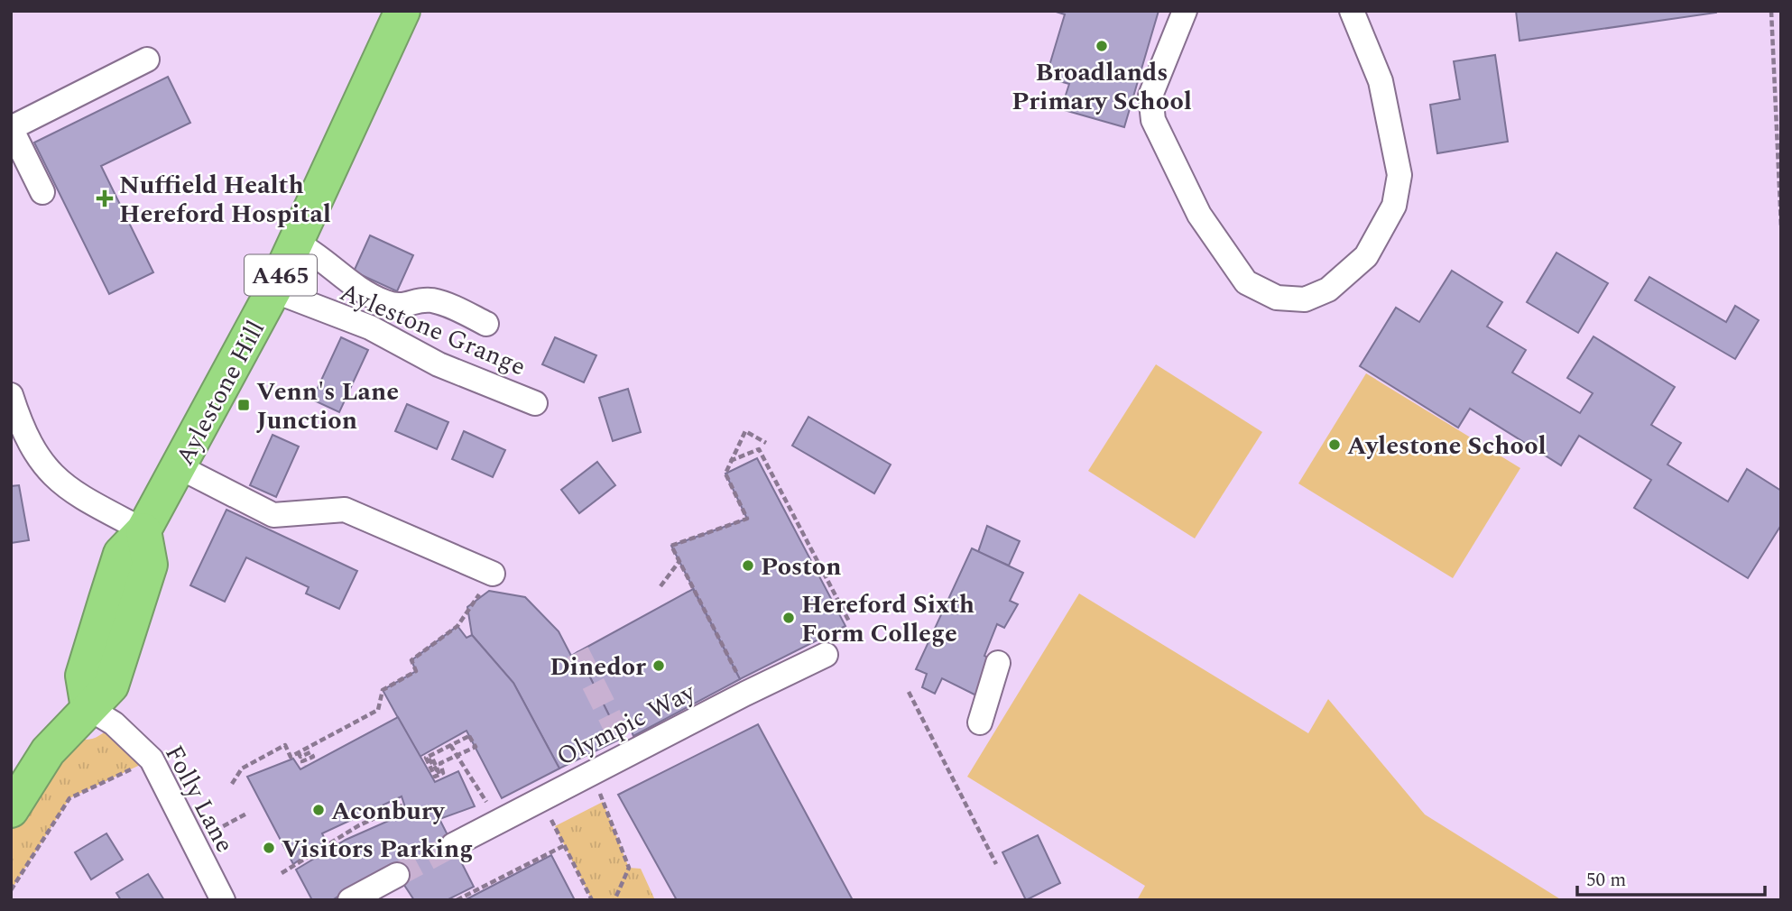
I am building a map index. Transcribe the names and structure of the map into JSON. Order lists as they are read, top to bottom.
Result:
{
  "streets": {
    "highway": ["A465", "Aylestone Hill"],
    "street": ["Aylestone Grange", "Olympic Way", "Folly Lane"]
  },
  "crossings": [
    ["Aylestone Grange", "Aylestone Hill"],
    ["Aylestone Hill", "Folly Lane"]
  ],
  "places": {
    "other": [
      "Broadlands Primary School",
      "Aylestone School",
      "Poston",
      "Hereford Sixth Form College",
      "Dinedor",
      "Aconbury",
      "Visitors Parking"
    ],
    "health": ["Nuffield Health Hereford Hospital"],
    "transit": ["Venn's Lane Junction"]
  },
  "scale_bar": "50 m"
}
